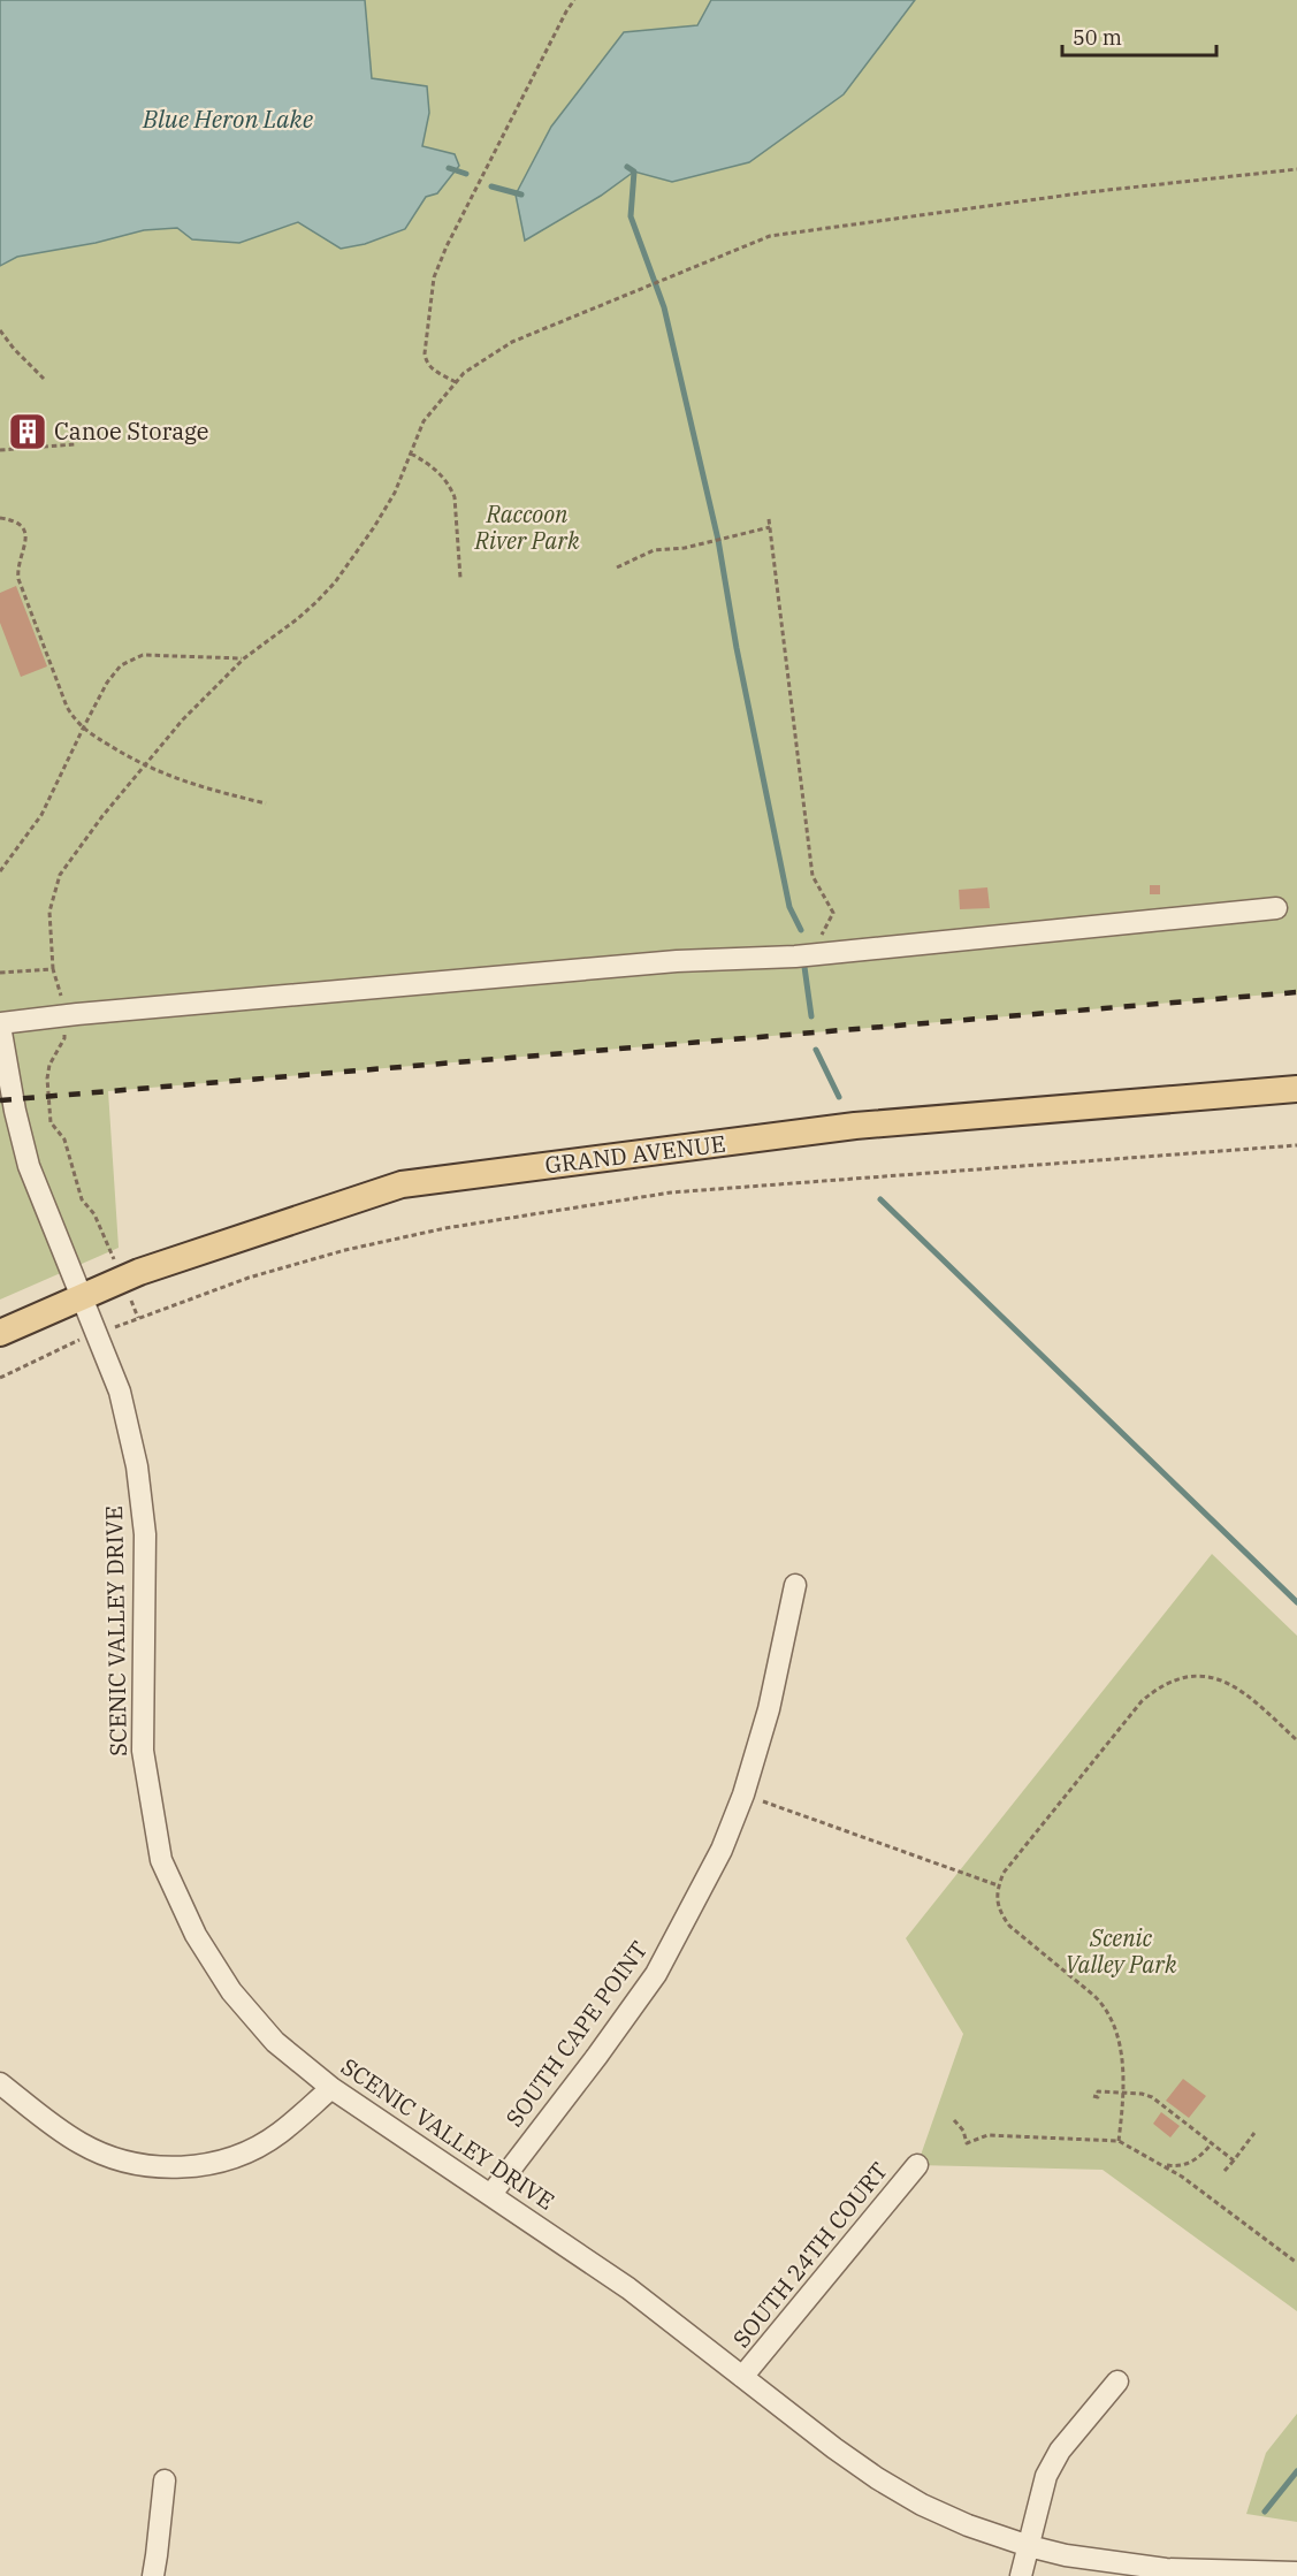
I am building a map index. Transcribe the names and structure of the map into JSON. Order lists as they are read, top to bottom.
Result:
{
  "streets": {
    "main road": ["GRAND AVENUE"],
    "street": ["SCENIC VALLEY DRIVE", "SOUTH CAPE POINT", "SOUTH 24TH COURT"]
  },
  "crossings": [
    ["GRAND AVENUE", "SCENIC VALLEY DRIVE"],
    ["SCENIC VALLEY DRIVE", "SOUTH CAPE POINT"],
    ["SCENIC VALLEY DRIVE", "SOUTH 24TH COURT"]
  ],
  "water": ["Blue Heron Lake"],
  "parks": ["Raccoon River Park", "Scenic Valley Park"],
  "places": {
    "building": ["Canoe Storage"]
  },
  "scale_bar": "50 m"
}
